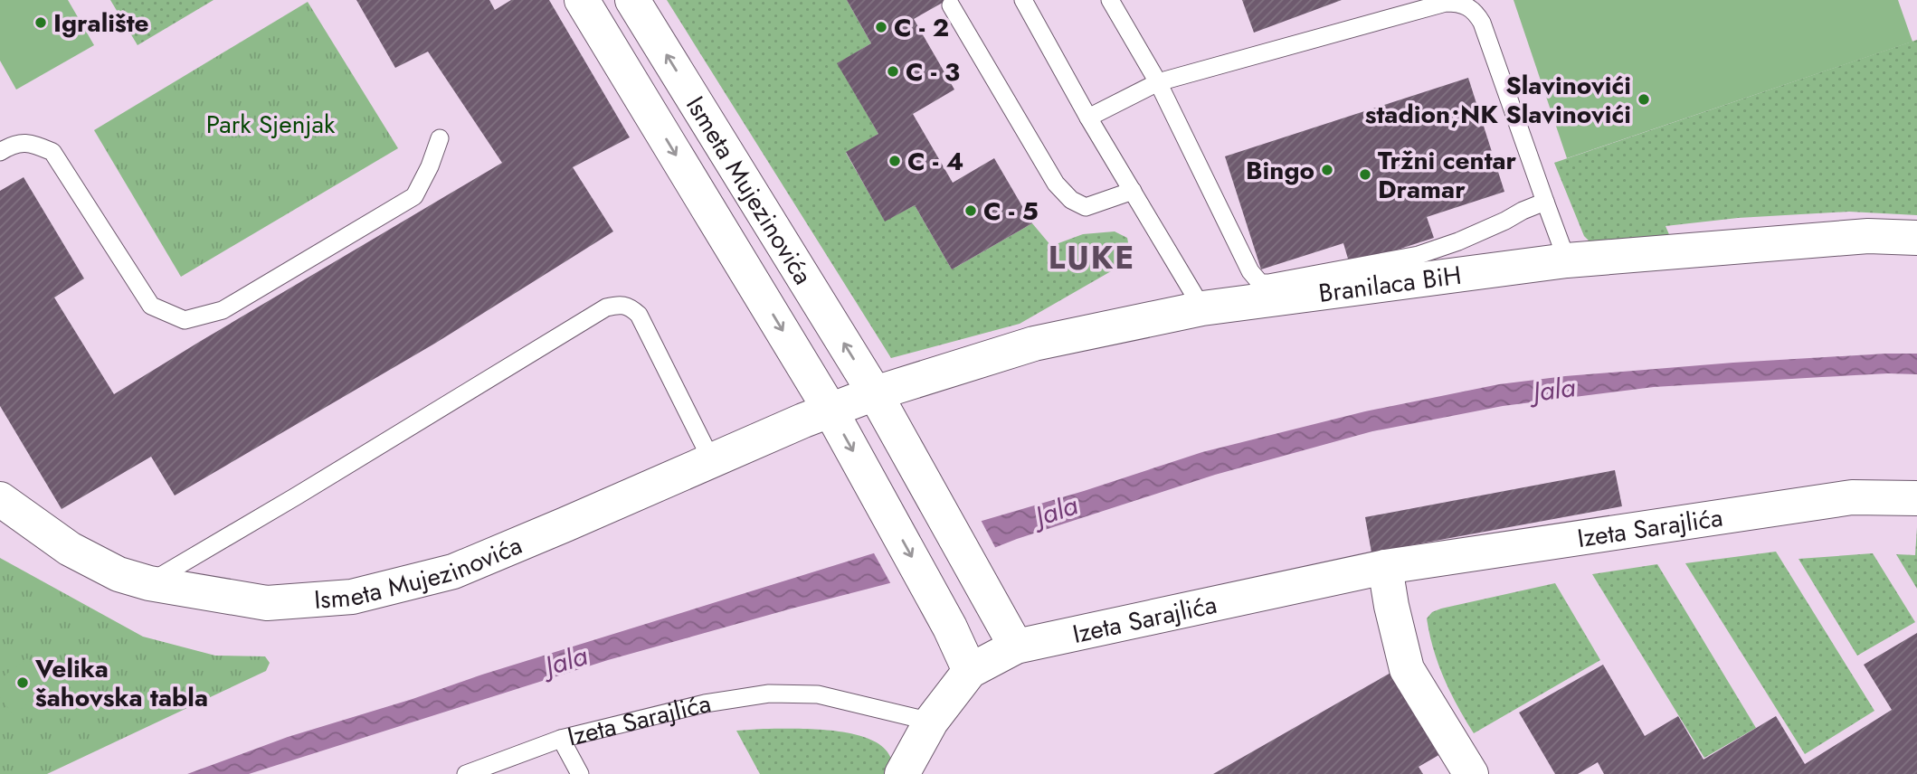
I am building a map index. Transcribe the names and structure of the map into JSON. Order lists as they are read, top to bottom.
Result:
{
  "streets": {
    "street": ["Ismeta Mujezinovića", "Branilaca BiH", "Izeta Sarajlića"]
  },
  "crossings": [
    ["Ismeta Mujezinovića", "Branilaca BiH"],
    ["Ismeta Mujezinovića", "Izeta Sarajlića"]
  ],
  "districts": ["LUKE"],
  "water": ["Jala"],
  "parks": ["Park Sjenjak"],
  "places": [
    "Igralište",
    "C - 2",
    "C - 3",
    "Slavinovići stadion;NK Slavinovići",
    "C - 4",
    "Bingo",
    "Tržni centar Dramar",
    "C - 5",
    "Velika šahovska tabla"
  ]
}
